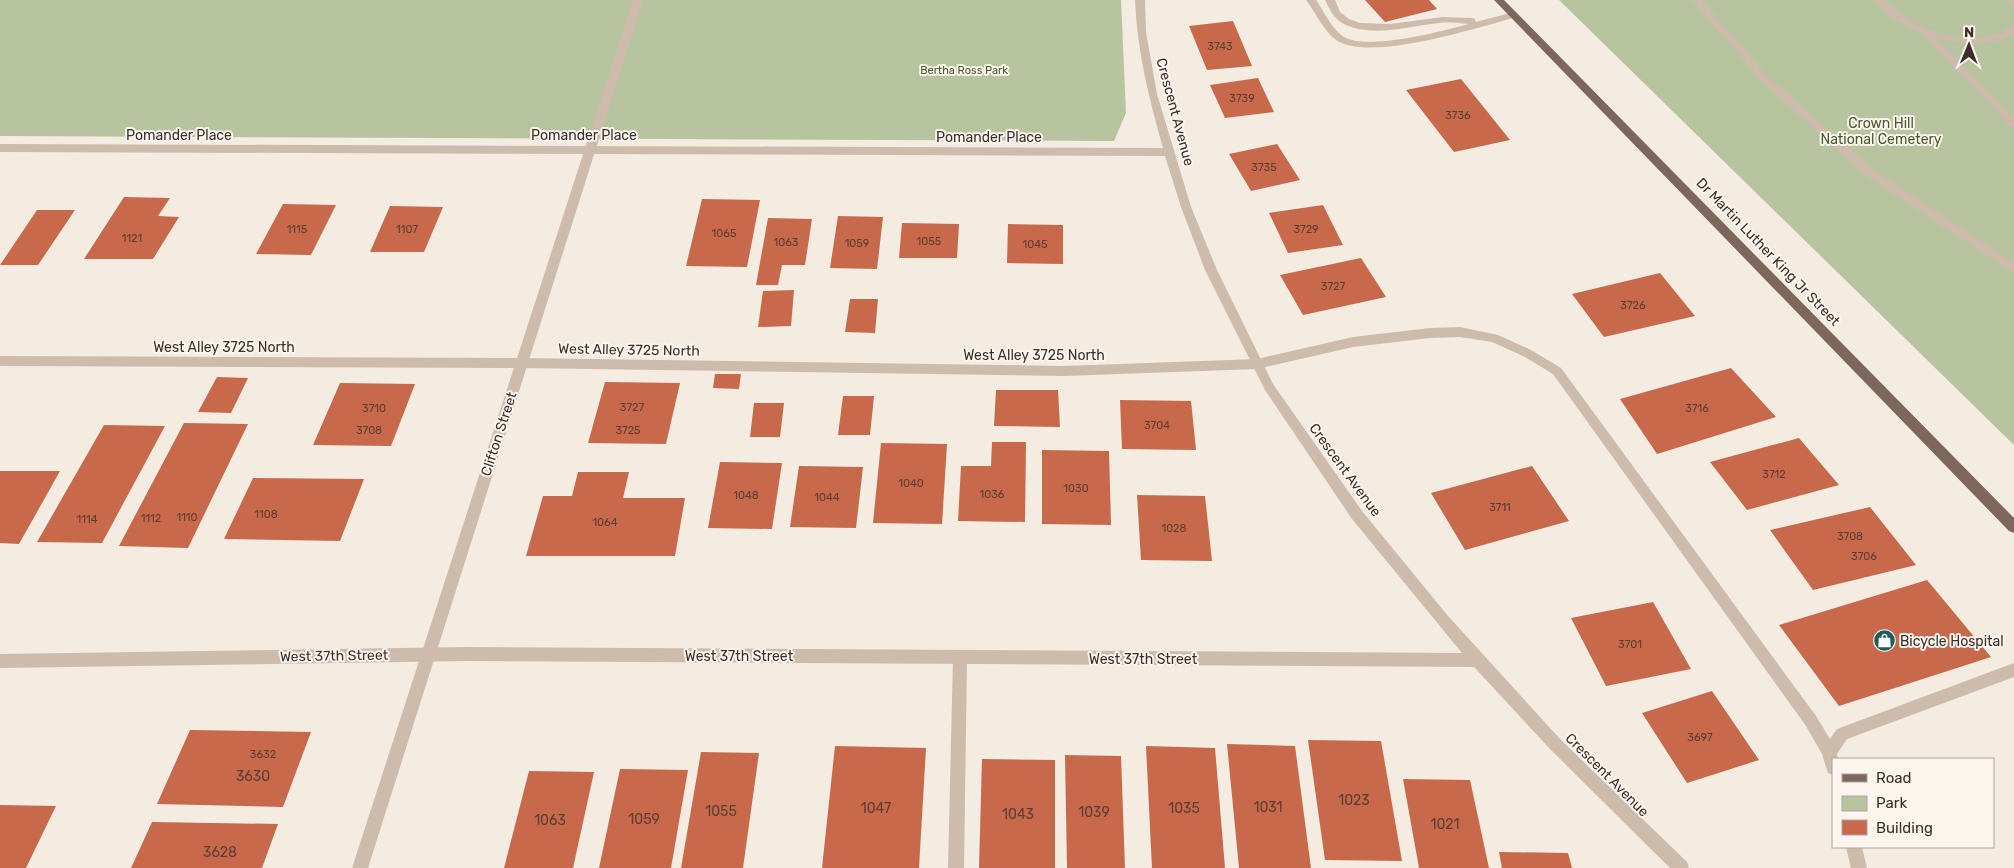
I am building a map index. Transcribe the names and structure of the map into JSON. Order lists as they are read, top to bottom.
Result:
{
  "streets": {
    "main road": ["Dr Martin Luther King Jr Street"],
    "street": [
      "Crescent Avenue",
      "Pomander Place",
      "West Alley 3725 North",
      "Clifton Street",
      "West 37th Street"
    ]
  },
  "crossings": [
    ["Crescent Avenue", "Pomander Place"],
    ["Crescent Avenue", "West Alley 3725 North"],
    ["Crescent Avenue", "West 37th Street"],
    ["Pomander Place", "Clifton Street"],
    ["West Alley 3725 North", "Clifton Street"],
    ["Clifton Street", "West 37th Street"]
  ],
  "parks": ["Bertha Ross Park", "Crown Hill National Cemetery"],
  "places": {
    "shop": ["Bicycle Hospital"]
  },
  "house_numbers": [
    "3743",
    "3739",
    "3736",
    "3735",
    "1115",
    "1107",
    "3729",
    "1065",
    "1121",
    "1055",
    "1063",
    "1059",
    "1045",
    "3727",
    "3726",
    "3727",
    "3710",
    "3716",
    "3704",
    "3708",
    "3725",
    "3712",
    "1040",
    "1030",
    "1036",
    "1048",
    "1044",
    "3711",
    "1108",
    "1110",
    "1112",
    "1114",
    "1064",
    "1028",
    "3708",
    "3706",
    "3701",
    "3697",
    "3632",
    "3630",
    "1023",
    "1031",
    "1047",
    "1035",
    "1055",
    "1039",
    "1043",
    "1059",
    "1063",
    "1021",
    "3628"
  ],
  "legend": ["Road", "Park", "Building"],
  "north": "top"
}
